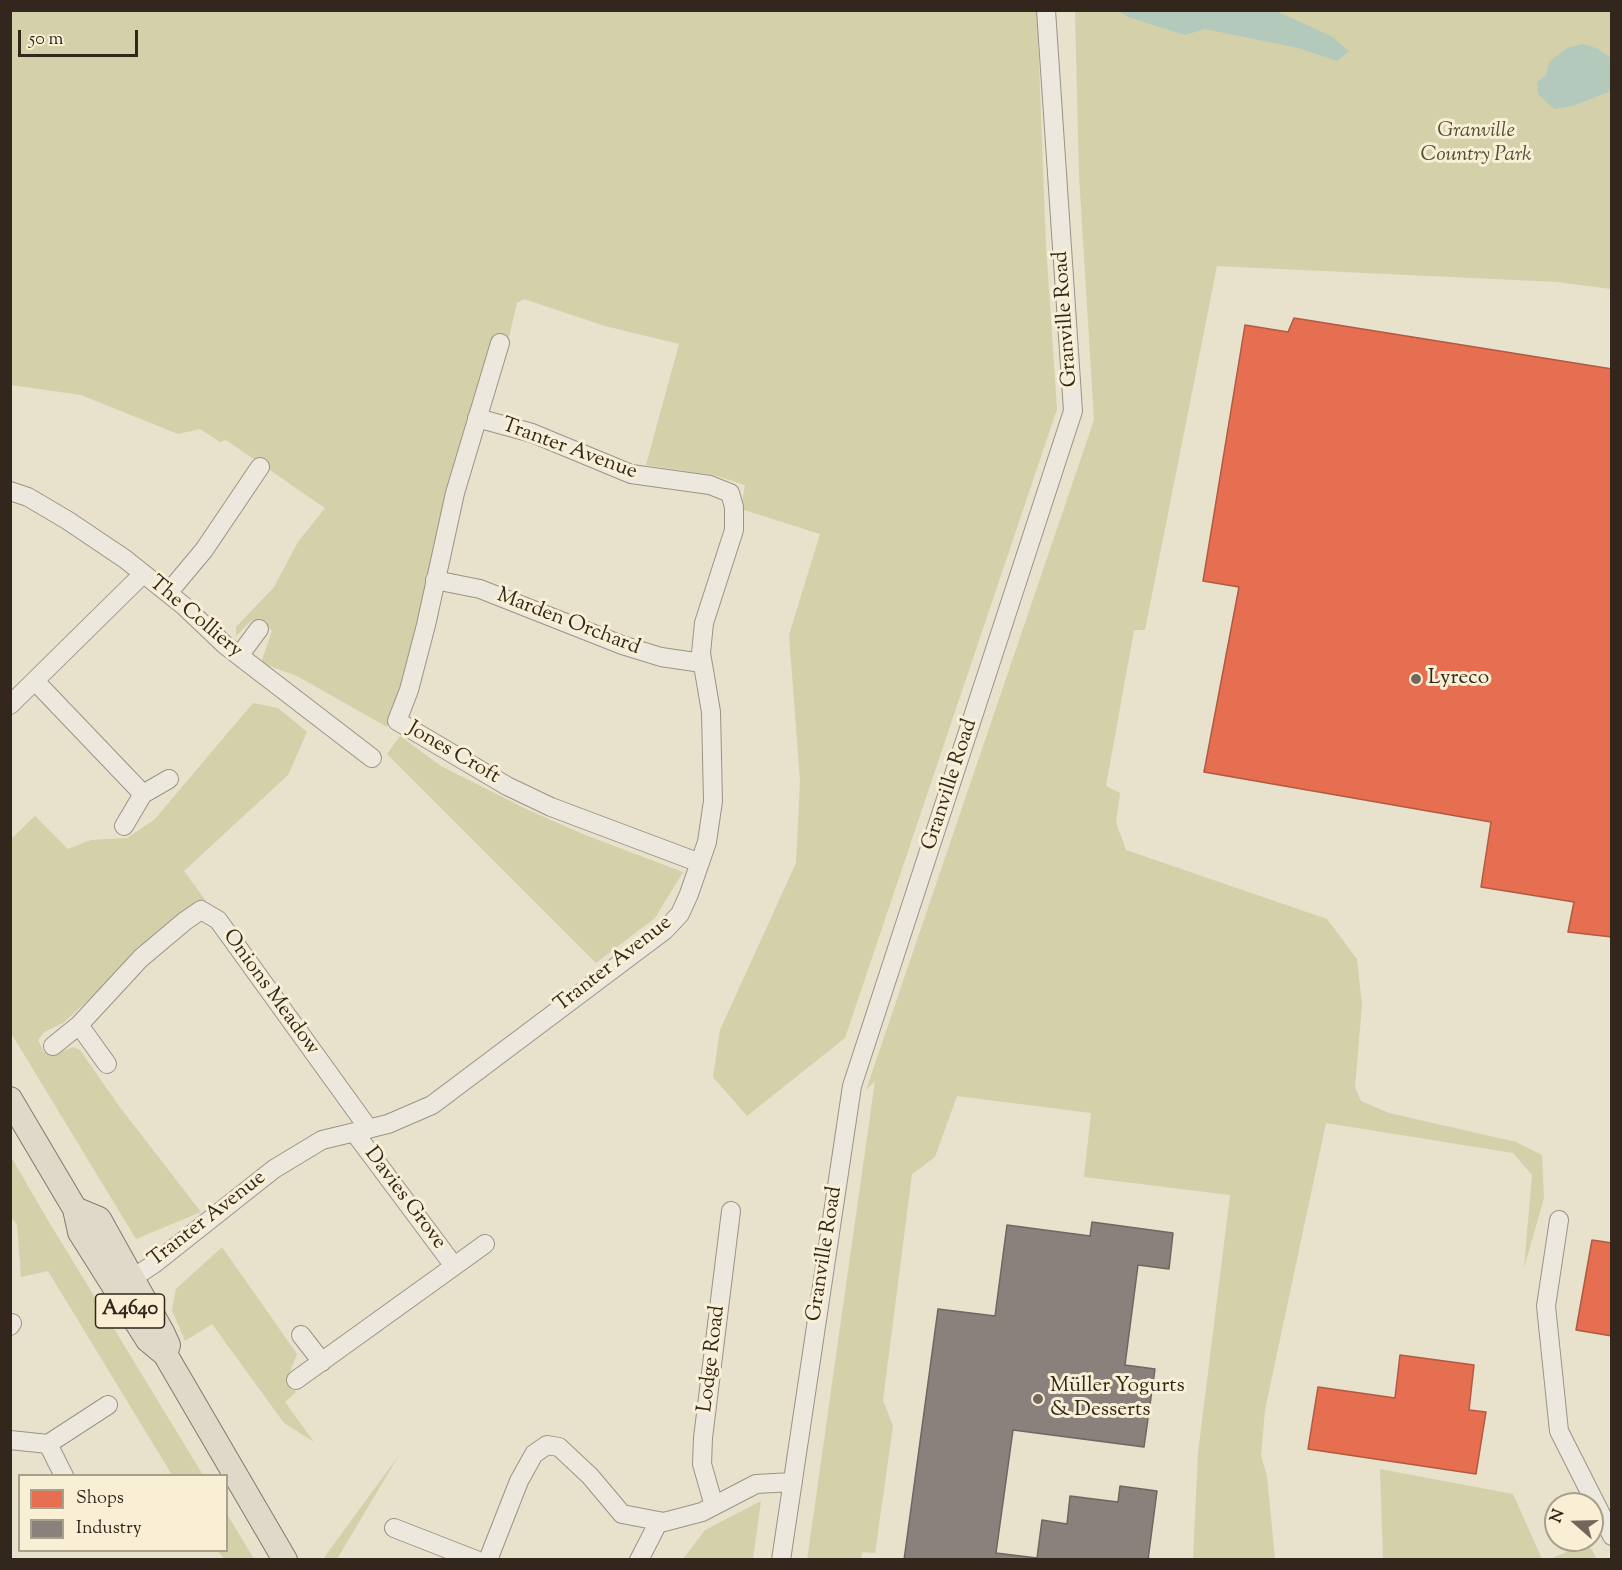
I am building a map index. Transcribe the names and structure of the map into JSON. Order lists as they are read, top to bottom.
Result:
{
  "streets": {
    "main road": ["A4640"],
    "street": [
      "Granville Road",
      "Tranter Avenue",
      "The Colliery",
      "Marden Orchard",
      "Jones Croft",
      "Onions Meadow",
      "Davies Grove",
      "Lodge Road"
    ]
  },
  "crossings": [
    ["Tranter Avenue", "Marden Orchard"],
    ["Tranter Avenue", "Jones Croft"],
    ["Tranter Avenue", "Onions Meadow"],
    ["Tranter Avenue", "Davies Grove"],
    ["Tranter Avenue", "A4640"],
    ["Marden Orchard", "Jones Croft"],
    ["Onions Meadow", "Davies Grove"]
  ],
  "parks": ["Granville Country Park"],
  "places": ["Lyreco", "Müller Yogurts & Desserts"],
  "legend": ["Shops", "Industry"],
  "scale_bar": "50 m",
  "north": "left"
}
